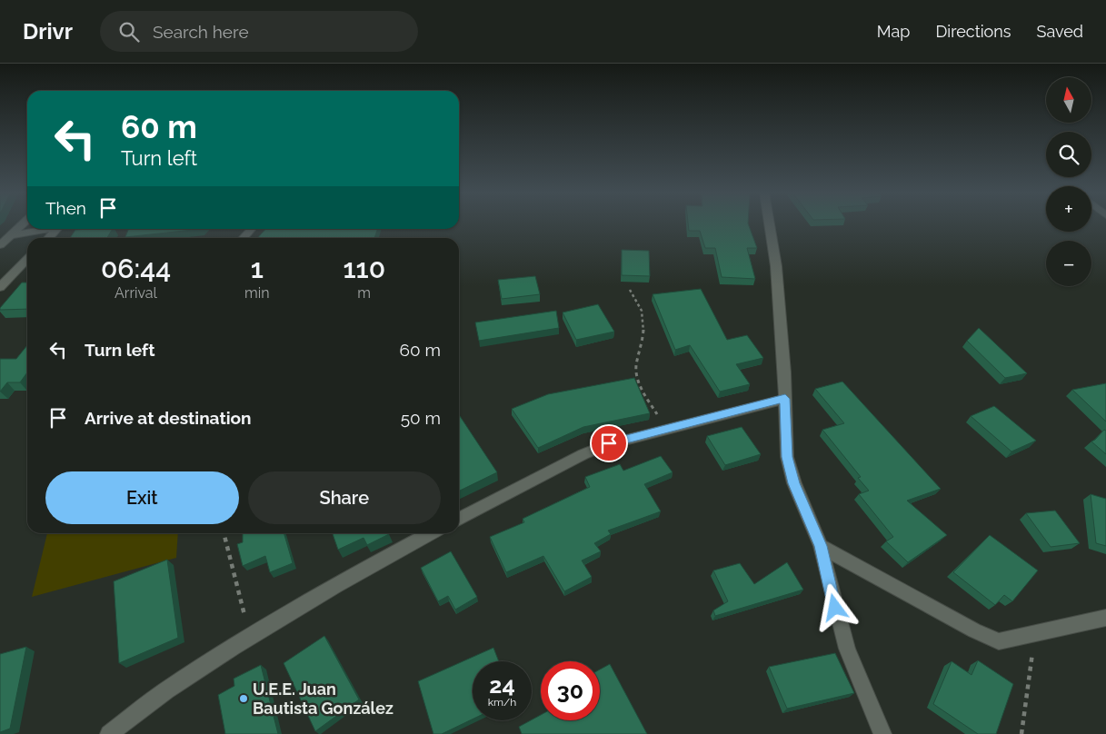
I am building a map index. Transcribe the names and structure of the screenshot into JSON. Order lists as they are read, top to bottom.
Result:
{
  "places": ["U.E.E. Juan Bautista González"],
  "north": "top",
  "page": {
    "header": "Drivr",
    "search": "Search here",
    "nav": ["Map", "Directions", "Saved"],
    "map_buttons": ["+", "−"],
    "turn": ["60 m", "Turn left"],
    "then": "Then",
    "eta": [
      "06:44",
      "Arrival",
      "1",
      "min",
      "110",
      "m"
    ],
    "list": [
      {
        "name": "Turn left",
        "value": "60 m"
      },
      {
        "name": "Arrive at destination",
        "value": "50 m"
      }
    ],
    "buttons": ["Exit", "Share"],
    "speed": "24 km/h",
    "limit": "30"
  }
}
